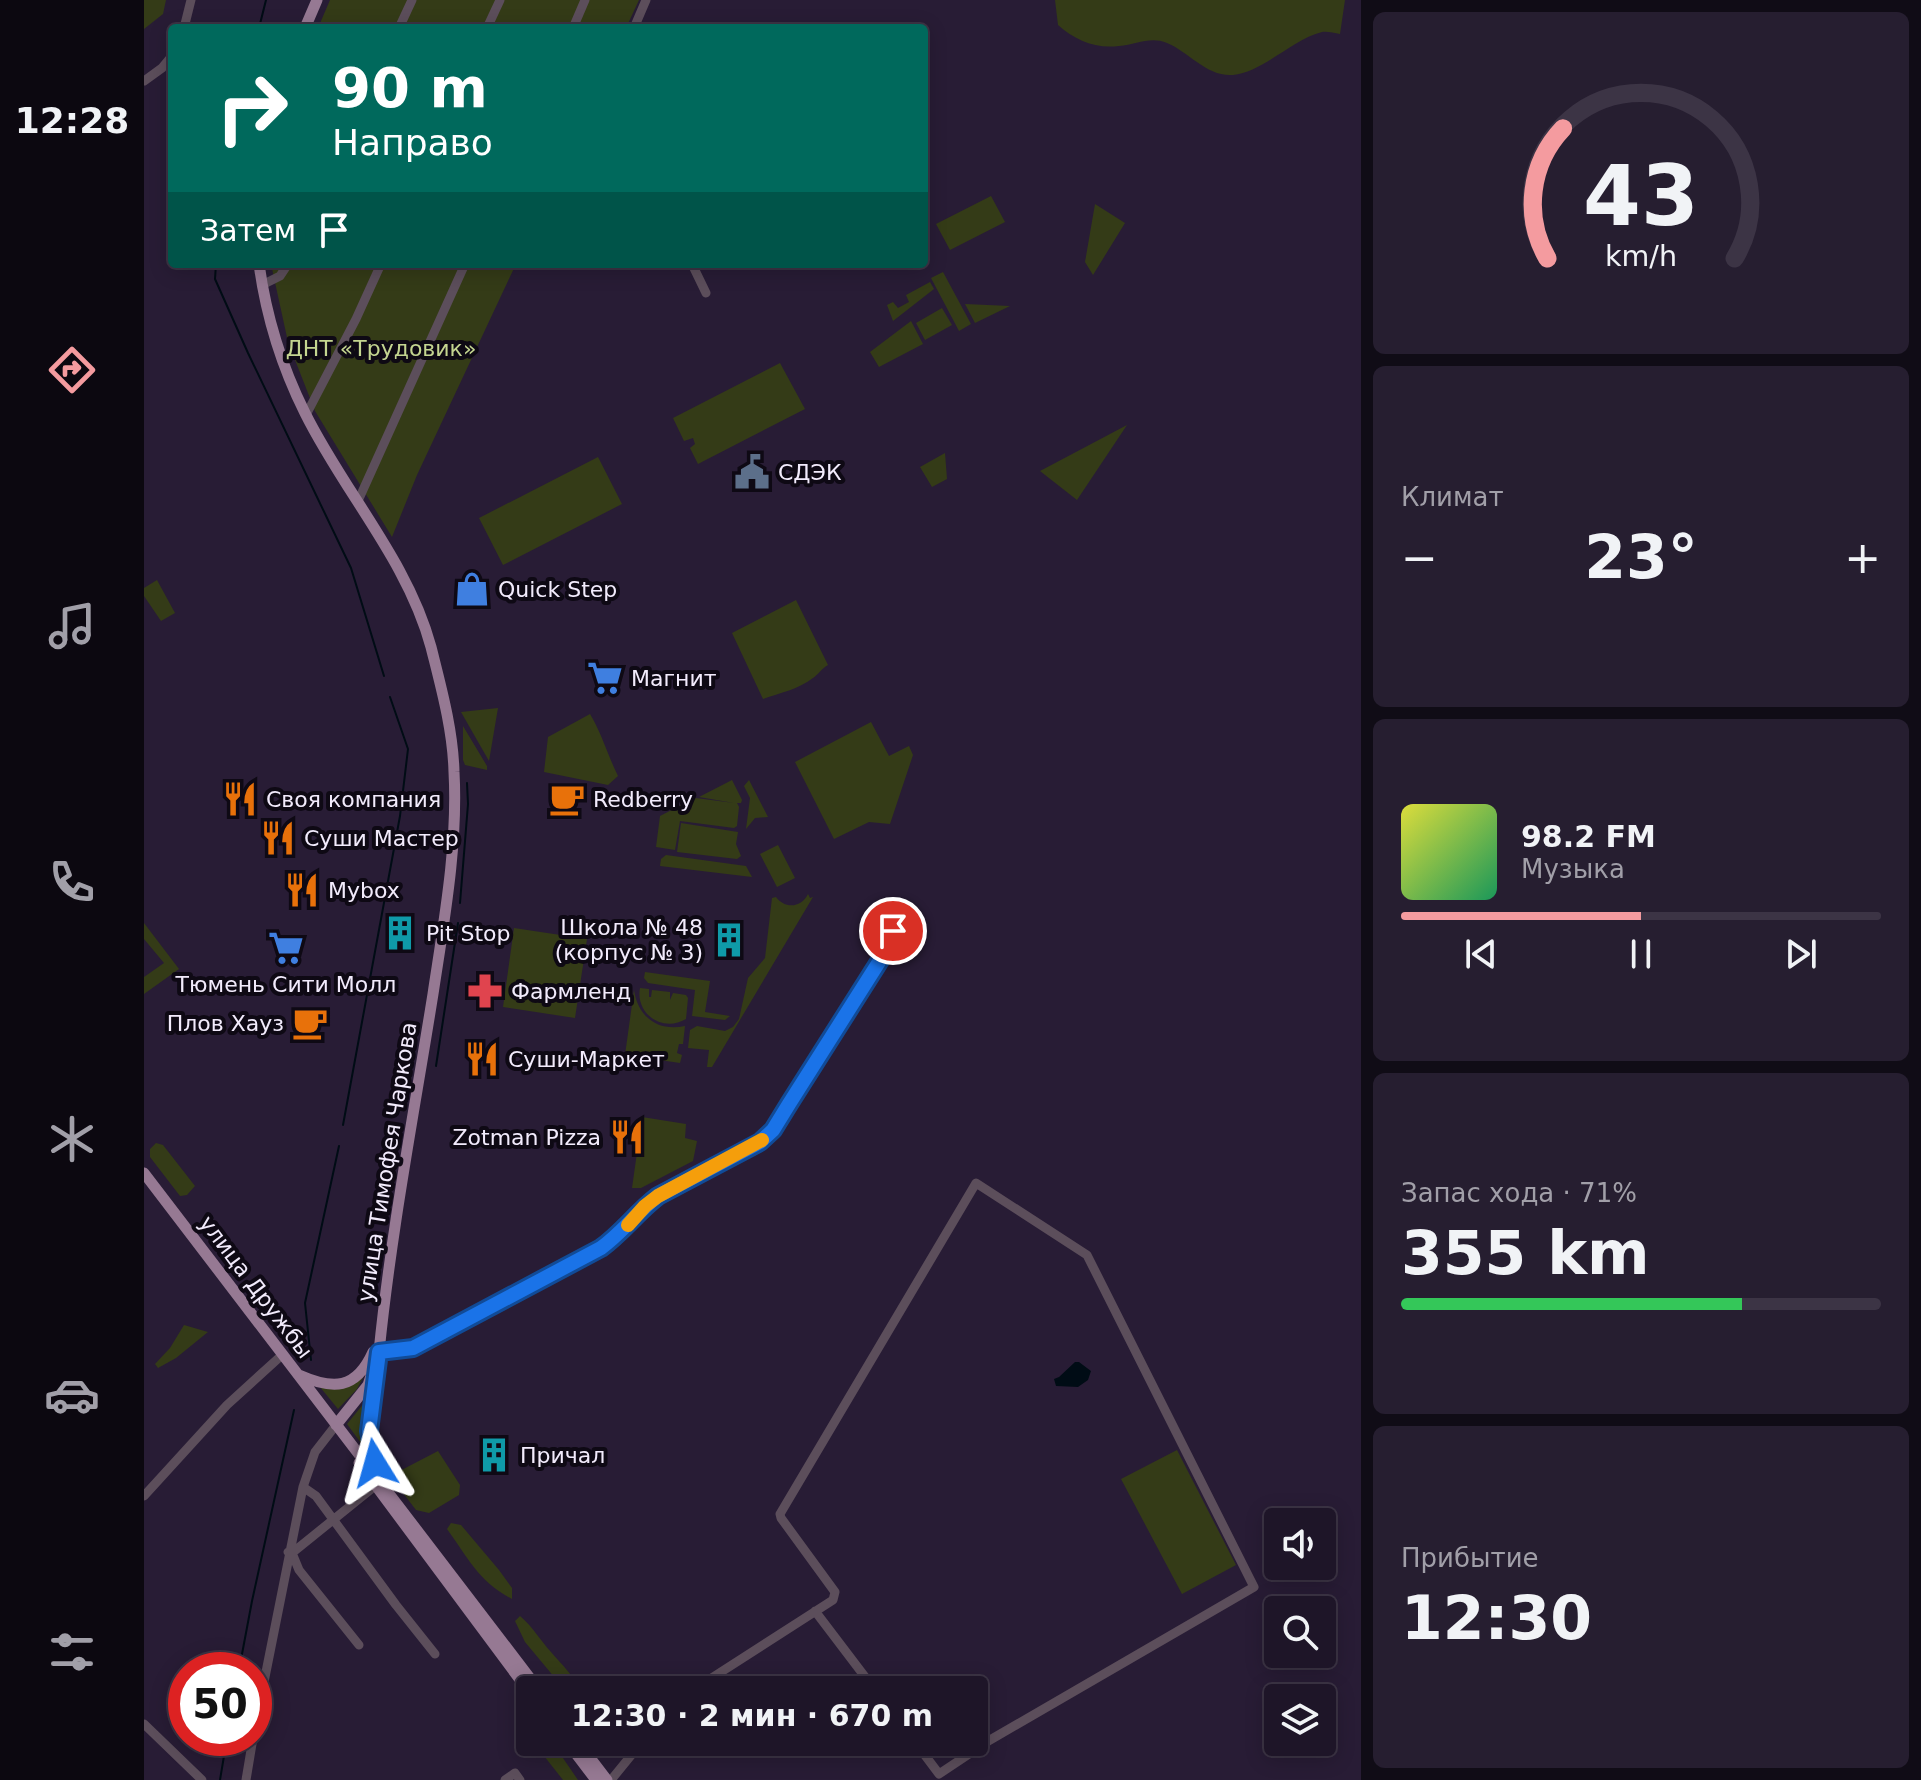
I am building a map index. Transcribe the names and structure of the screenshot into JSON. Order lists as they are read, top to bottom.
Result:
{
  "streets": {
    "main road": ["улица Тимофея Чаркова", "улица Дружбы"]
  },
  "crossings": [
    ["улица Тимофея Чаркова", "улица Дружбы"]
  ],
  "parks": ["ДНТ «Трудовик»"],
  "places": {
    "public building": ["СДЭК"],
    "shop": ["Quick Step"],
    "supermarket": ["Магнит", "Тюмень Сити Молл"],
    "restaurant": [
      "Своя компания",
      "Суши Мастер",
      "Mybox",
      "Суши-Маркет",
      "Zotman Pizza"
    ],
    "cafe": ["Redberry", "Плов Хауз"],
    "building": ["Pit Stop", "Школа № 48 (корпус № 3)", "Причал"],
    "pharmacy": ["Фармленд"]
  },
  "page": {
    "tabs": "12:28",
    "turn": ["90 m", "Направо"],
    "then": "Затем",
    "tile": [
      "Климат",
      ["Запас хода · 71%", "355 km"],
      ["Прибытие", "12:30"]
    ],
    "heat": ["−", "23°", "+"],
    "song": ["98.2 FM", "Музыка"],
    "limit": "50",
    "trip": "12:30 · 2 мин · 670 m",
    "gauge": ["43", "km/h"]
  }
}
